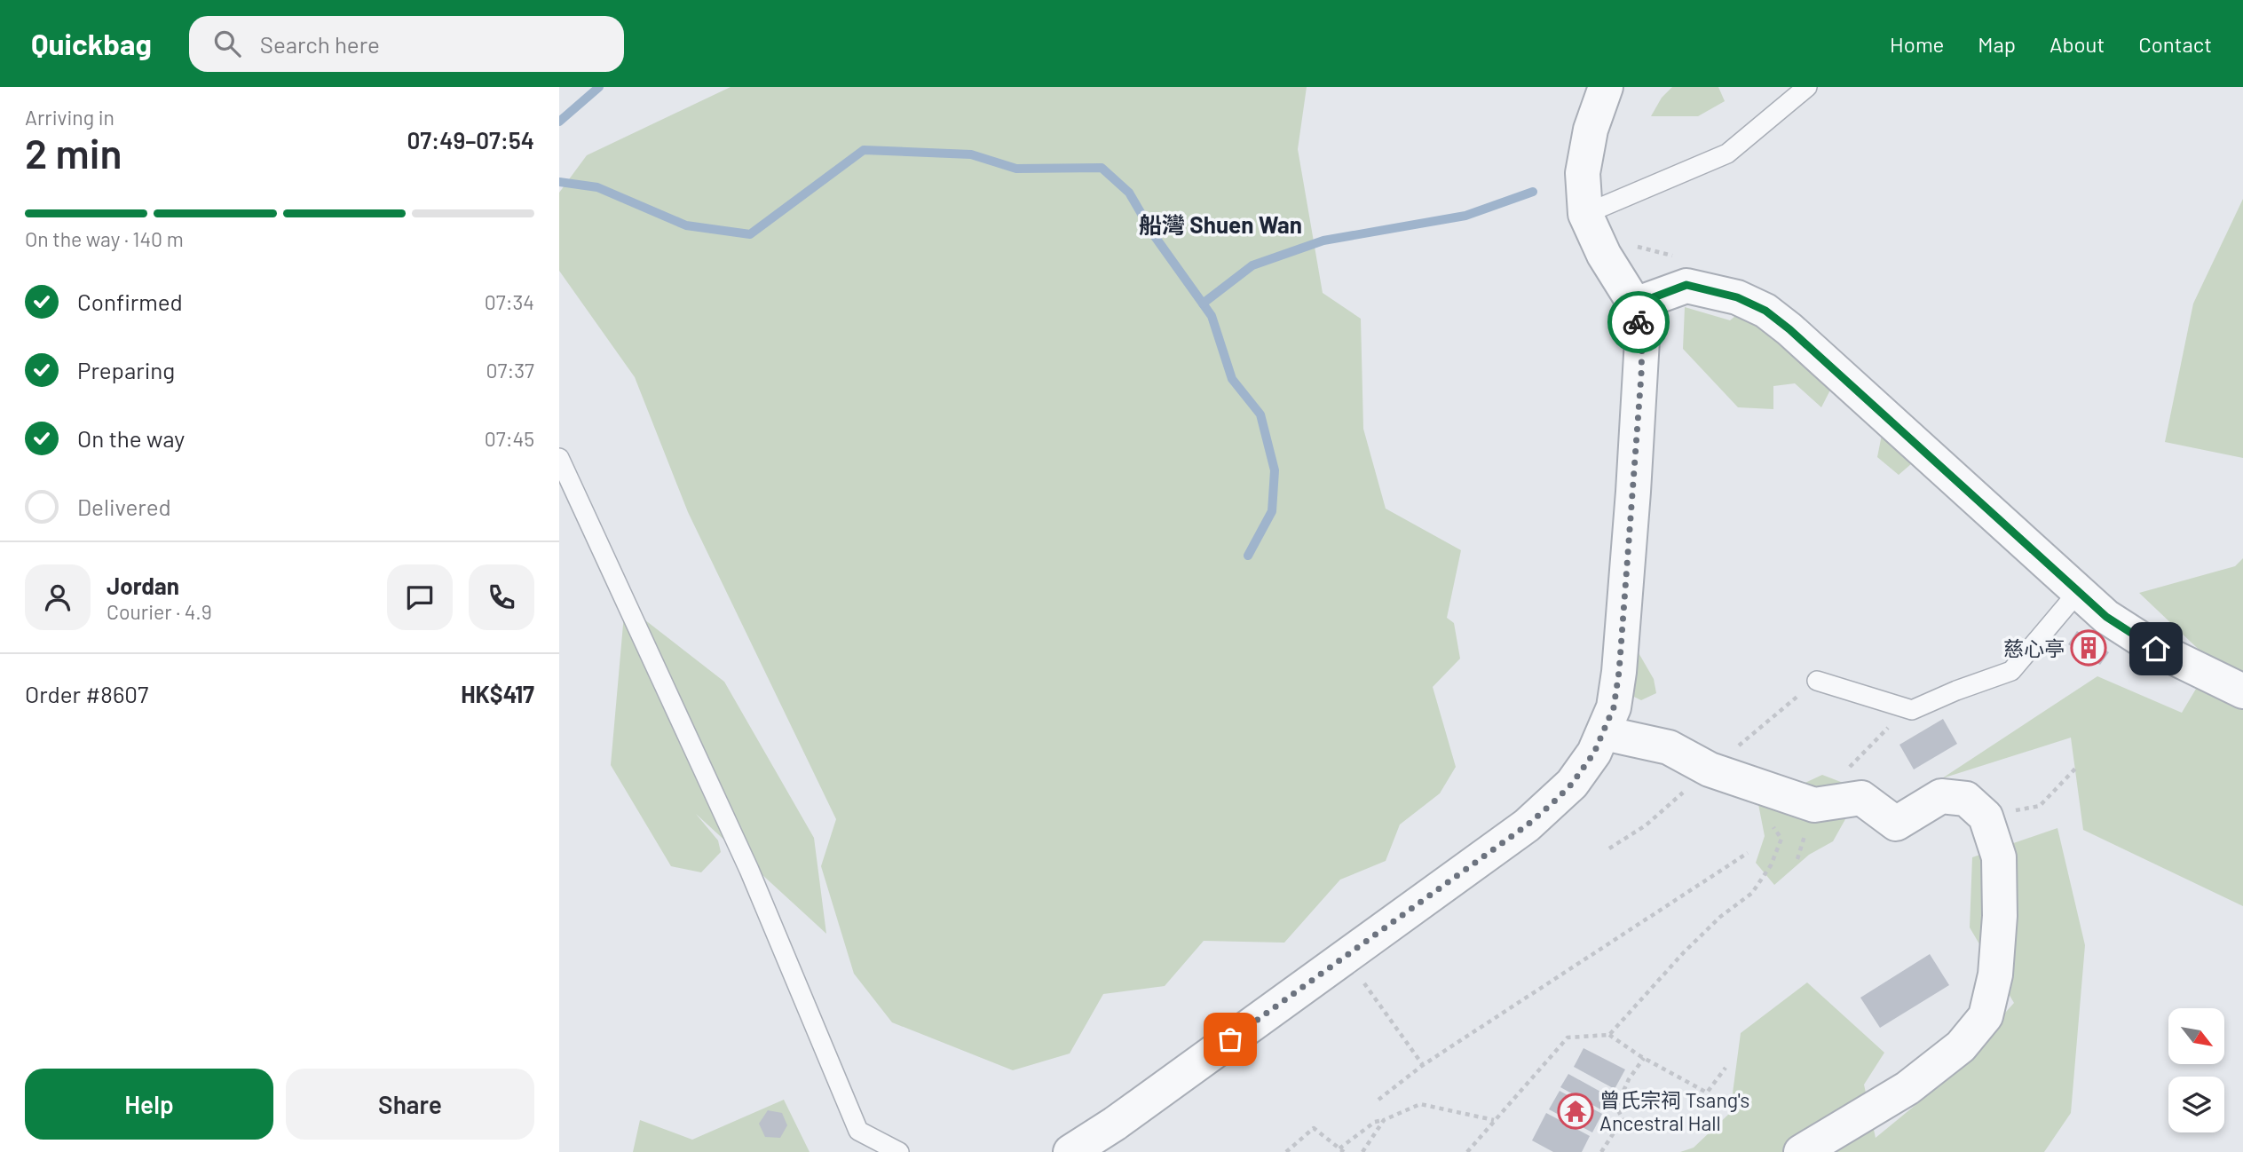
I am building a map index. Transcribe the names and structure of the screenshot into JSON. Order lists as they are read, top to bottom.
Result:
{
  "districts": ["船灣 Shuen Wan"],
  "places": {
    "building": ["慈心亭"],
    "temple": ["曾氏宗祠 Tsang's Ancestral Hall"]
  },
  "north": "bottom right",
  "page": {
    "header": "Quickbag",
    "search": "Search here",
    "nav": [
      "Home",
      "Map",
      "About",
      "Contact"
    ],
    "heading": ["2 min", "Arriving in", "07:49–07:54"],
    "panel": [
      "Jordan",
      "Courier · 4.9",
      "Order #8607",
      "HK$417"
    ],
    "bar": "On the way · 140 m",
    "list": [
      ["Confirmed", "07:34"],
      ["Preparing", "07:37"],
      ["On the way", "07:45"],
      "Delivered"
    ],
    "buttons": ["Help", "Share"]
  }
}
